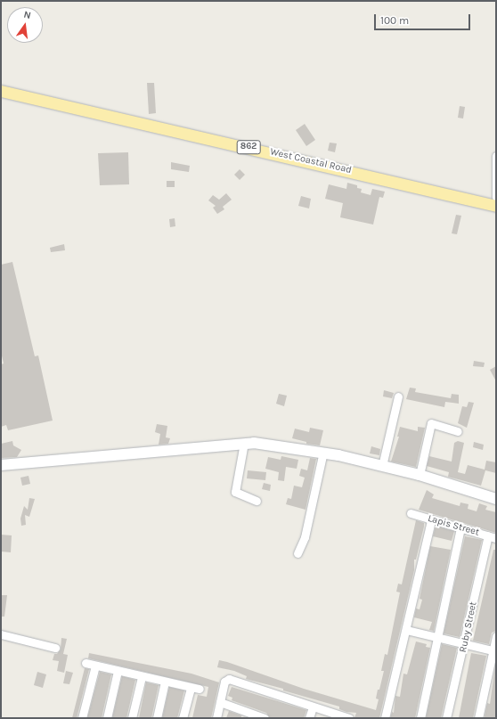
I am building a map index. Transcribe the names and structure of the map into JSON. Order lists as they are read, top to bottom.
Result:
{
  "streets": {
    "main road": ["862", "West Coastal Road"],
    "street": ["Lapis Street", "Ruby Street"]
  },
  "crossings": [
    ["Lapis Street", "Ruby Street"]
  ],
  "scale_bar": "100 m",
  "north": "top"
}
